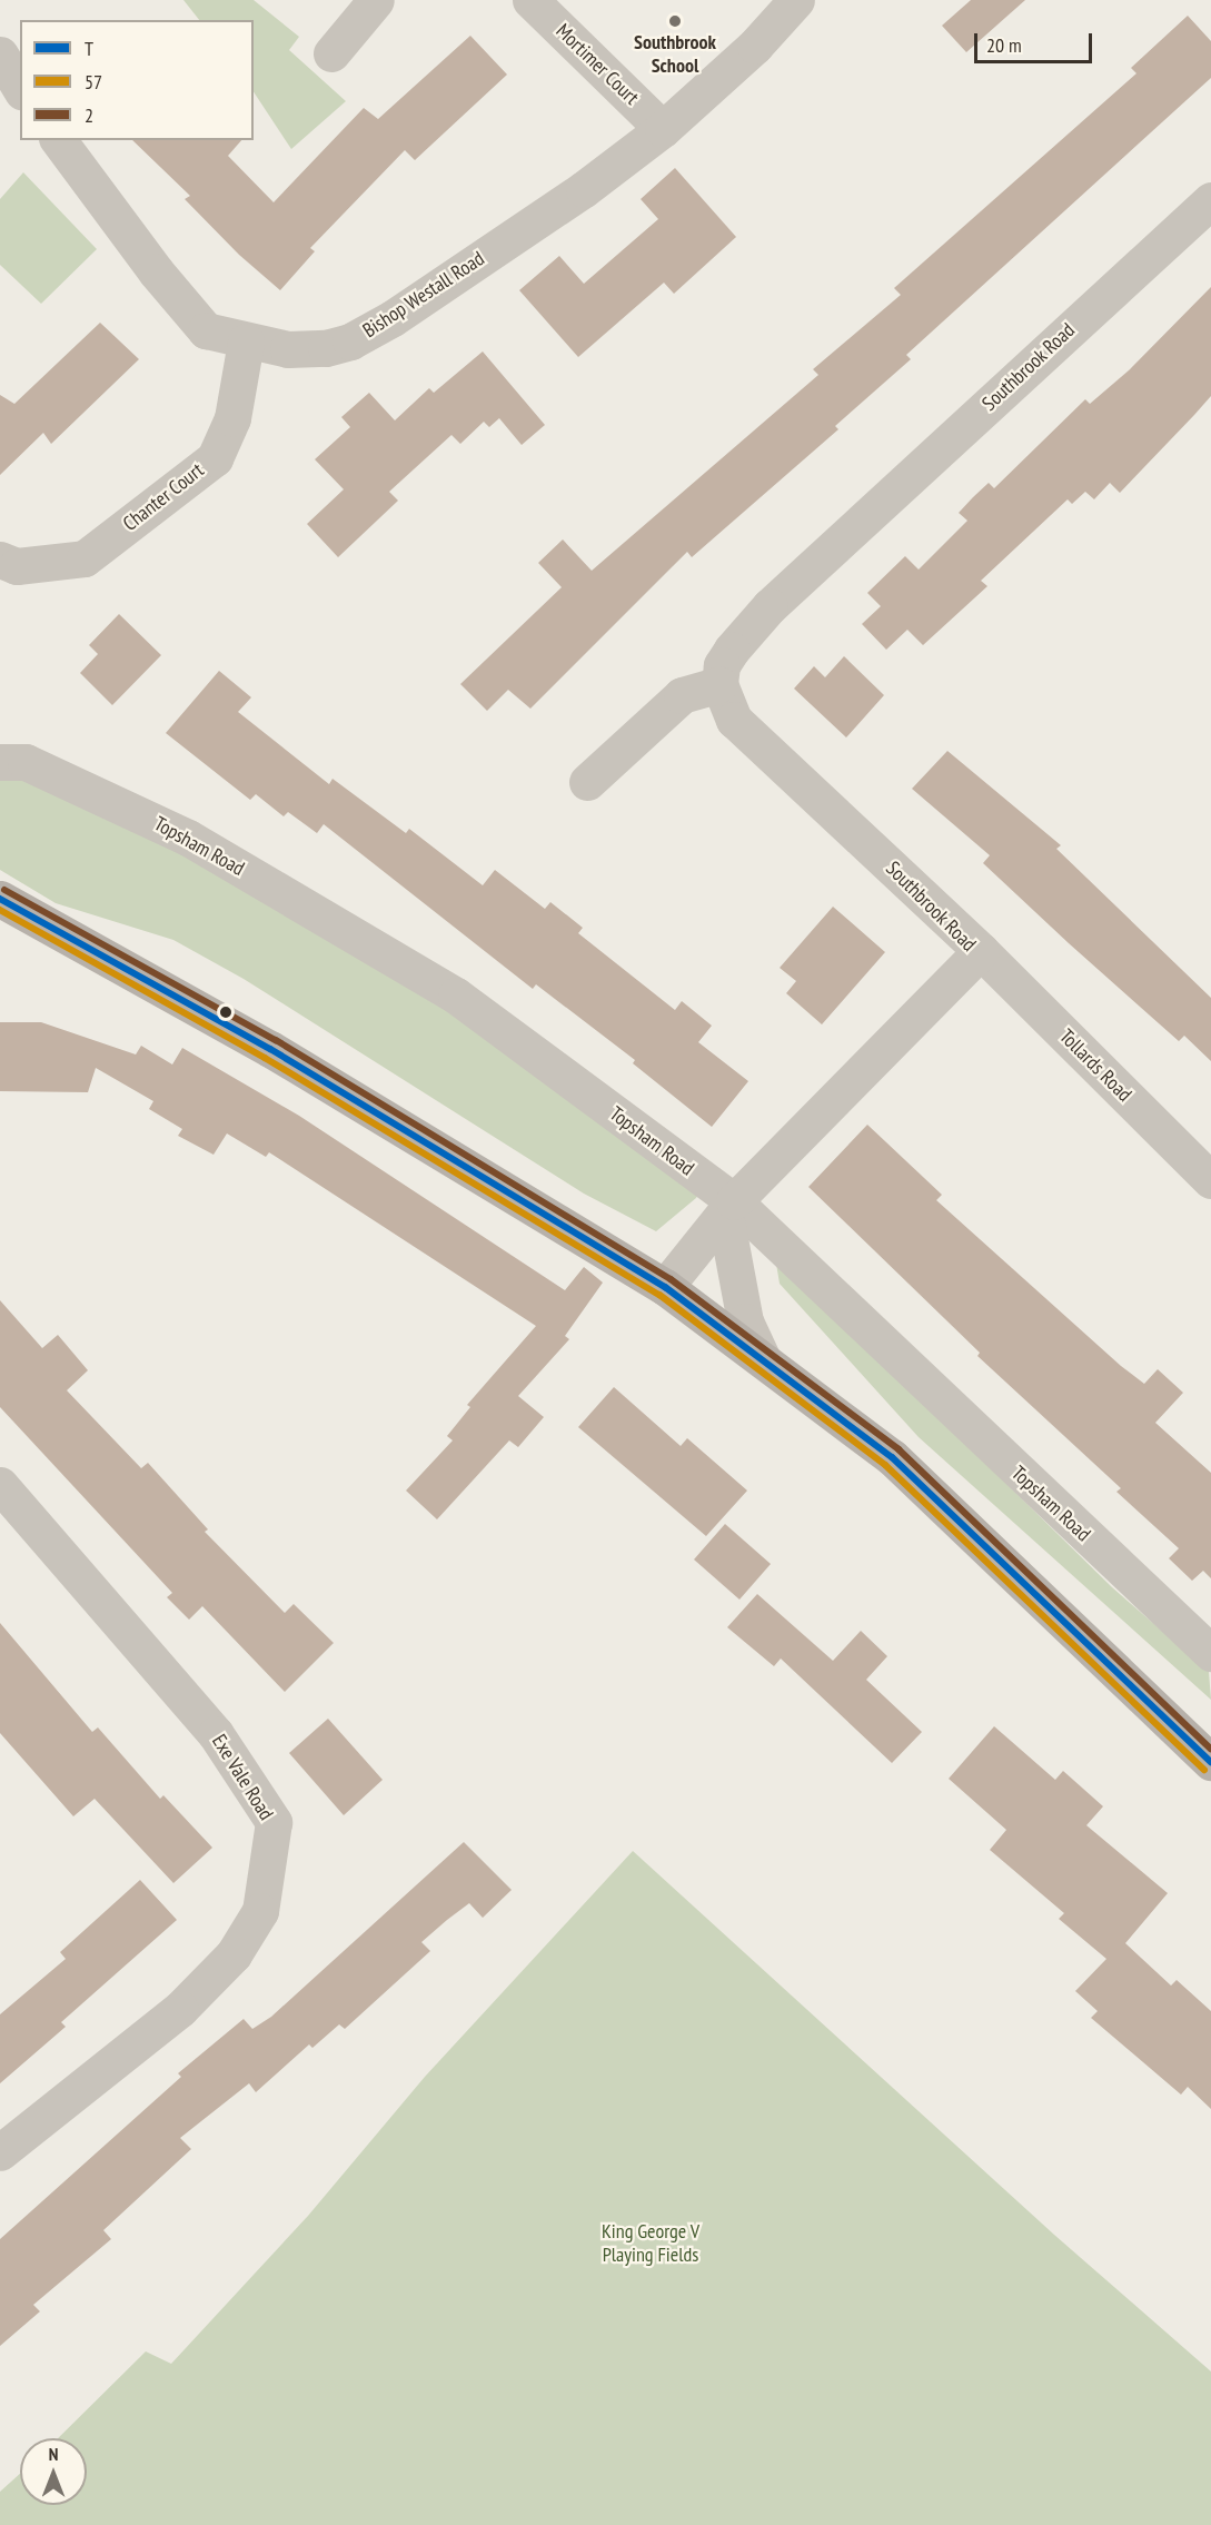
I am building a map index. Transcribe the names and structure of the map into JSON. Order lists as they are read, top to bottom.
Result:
{
  "streets": {
    "street": [
      "Mortimer Court",
      "Bishop Westall Road",
      "Southbrook Road",
      "Chanter Court",
      "Topsham Road",
      "Tollards Road",
      "Exe Vale Road"
    ]
  },
  "crossings": [
    ["Mortimer Court", "Bishop Westall Road"],
    ["Bishop Westall Road", "Chanter Court"],
    ["Southbrook Road", "Topsham Road"],
    ["Southbrook Road", "Tollards Road"]
  ],
  "parks": ["King George V Playing Fields"],
  "places": ["Southbrook School"],
  "lines": ["transit line 2", "transit line T", "transit line 57"],
  "legend": ["T", "57", "2"],
  "scale_bar": "20 m",
  "north": "top"
}
